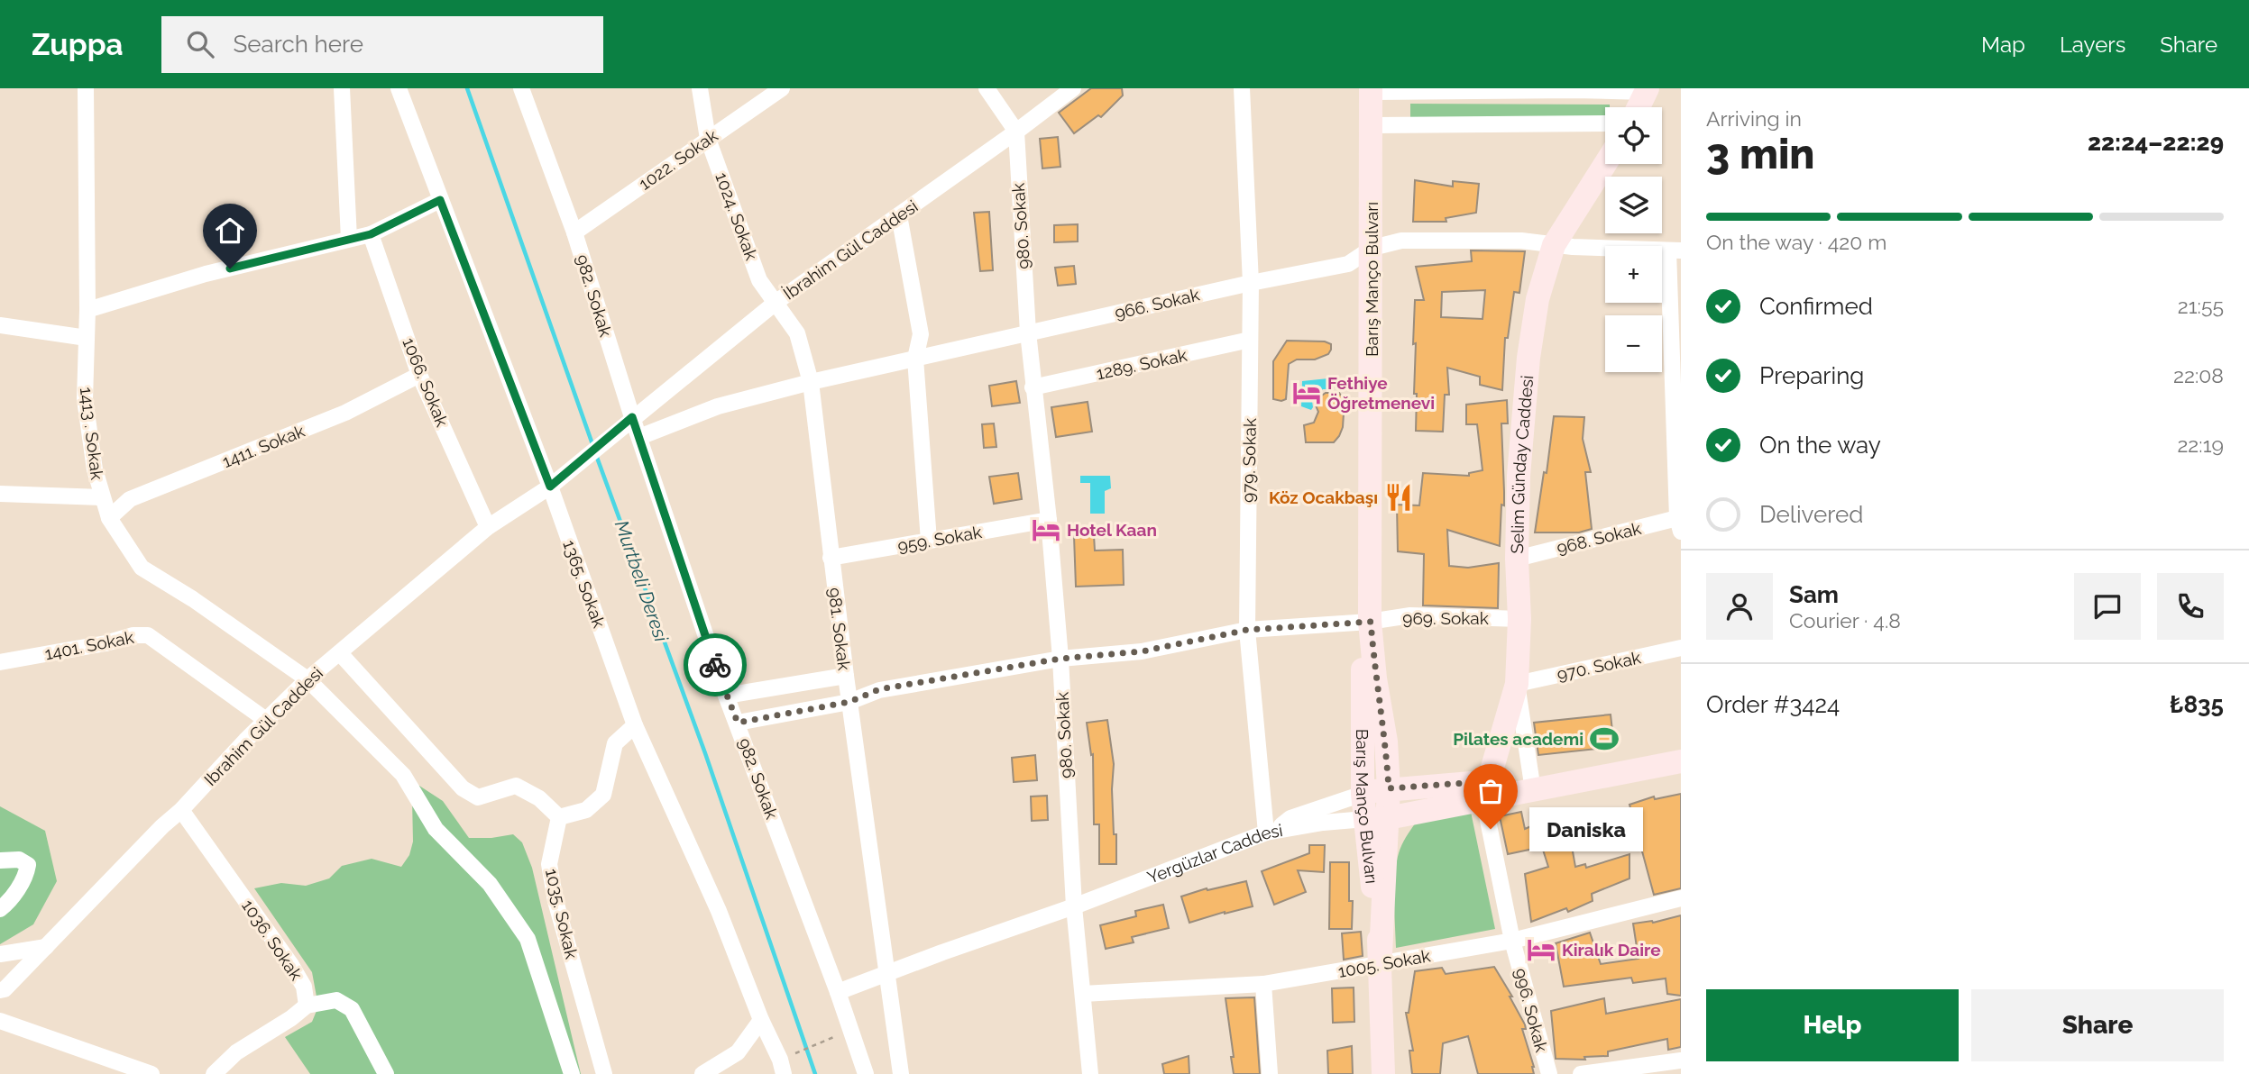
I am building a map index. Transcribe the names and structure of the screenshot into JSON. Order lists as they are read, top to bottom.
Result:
{
  "streets": {
    "main road": ["Barış Manço Bulvarı", "Selim Günday Caddesi", "Yergüzlar Caddesi"],
    "street": [
      "1022. Sokak",
      "1024. Sokak",
      "980. Sokak",
      "İbrahim Gül Caddesi",
      "982. Sokak",
      "966. Sokak",
      "1289. Sokak",
      "1066. Sokak",
      "1413 . Sokak",
      "1411. Sokak",
      "979. Sokak",
      "968. Sokak",
      "959. Sokak",
      "1365. Sokak",
      "969. Sokak",
      "981. Sokak",
      "1401. Sokak",
      "970. Sokak",
      "Ibrahim Gül Caddesi",
      "1035. Sokak",
      "1036. Sokak",
      "1005. Sokak",
      "996. Sokak"
    ]
  },
  "crossings": [
    ["1022. Sokak", "1024. Sokak"],
    ["1022. Sokak", "982. Sokak"],
    ["1024. Sokak", "İbrahim Gül Caddesi"],
    ["1024. Sokak", "981. Sokak"],
    ["980. Sokak", "İbrahim Gül Caddesi"],
    ["980. Sokak", "966. Sokak"],
    ["980. Sokak", "1289. Sokak"],
    ["980. Sokak", "959. Sokak"],
    ["980. Sokak", "969. Sokak"],
    ["980. Sokak", "Yergüzlar Caddesi"],
    ["980. Sokak", "1005. Sokak"],
    ["İbrahim Gül Caddesi", "982. Sokak"],
    ["İbrahim Gül Caddesi", "1365. Sokak"],
    ["İbrahim Gül Caddesi", "981. Sokak"],
    ["İbrahim Gül Caddesi", "Ibrahim Gül Caddesi"],
    ["Barış Manço Bulvarı", "966. Sokak"],
    ["Barış Manço Bulvarı", "969. Sokak"],
    ["Barış Manço Bulvarı", "Yergüzlar Caddesi"],
    ["Barış Manço Bulvarı", "1005. Sokak"],
    ["982. Sokak", "966. Sokak"],
    ["982. Sokak", "969. Sokak"],
    ["982. Sokak", "Yergüzlar Caddesi"],
    ["966. Sokak", "979. Sokak"],
    ["966. Sokak", "Selim Günday Caddesi"],
    ["966. Sokak", "981. Sokak"],
    ["1289. Sokak", "979. Sokak"],
    ["1066. Sokak", "1411. Sokak"],
    ["1066. Sokak", "Ibrahim Gül Caddesi"],
    ["1413 . Sokak", "1411. Sokak"],
    ["1413 . Sokak", "Ibrahim Gül Caddesi"],
    ["979. Sokak", "969. Sokak"],
    ["979. Sokak", "Yergüzlar Caddesi"],
    ["Selim Günday Caddesi", "968. Sokak"],
    ["Selim Günday Caddesi", "969. Sokak"],
    ["Selim Günday Caddesi", "970. Sokak"],
    ["Selim Günday Caddesi", "Yergüzlar Caddesi"],
    ["Selim Günday Caddesi", "996. Sokak"],
    ["959. Sokak", "981. Sokak"],
    ["1365. Sokak", "Ibrahim Gül Caddesi"],
    ["969. Sokak", "981. Sokak"],
    ["981. Sokak", "Yergüzlar Caddesi"],
    ["1401. Sokak", "Ibrahim Gül Caddesi"],
    ["Ibrahim Gül Caddesi", "1036. Sokak"],
    ["Yergüzlar Caddesi", "996. Sokak"],
    ["1005. Sokak", "996. Sokak"]
  ],
  "water": ["Murtbeli Deresi"],
  "places": {
    "hotel": ["Fethiye Öğretmenevi", "Hotel Kaan", "Kiralık Daire"],
    "restaurant": ["Köz Ocakbaşı"],
    "sports": ["Pilates academi"],
    "other": ["Daniska"]
  },
  "page": {
    "header": "Zuppa",
    "search": "Search here",
    "nav": ["Map", "Layers", "Share"],
    "heading": ["3 min", "Arriving in", "22:24–22:29"],
    "panel": [
      "Sam",
      "Courier · 4.8",
      "Order #3424",
      "₺835"
    ],
    "map_buttons": ["+", "−"],
    "bar": "On the way · 420 m",
    "list": [
      ["Confirmed", "21:55"],
      ["Preparing", "22:08"],
      ["On the way", "22:19"],
      "Delivered"
    ],
    "bubble": "Daniska",
    "buttons": ["Help", "Share"]
  }
}
